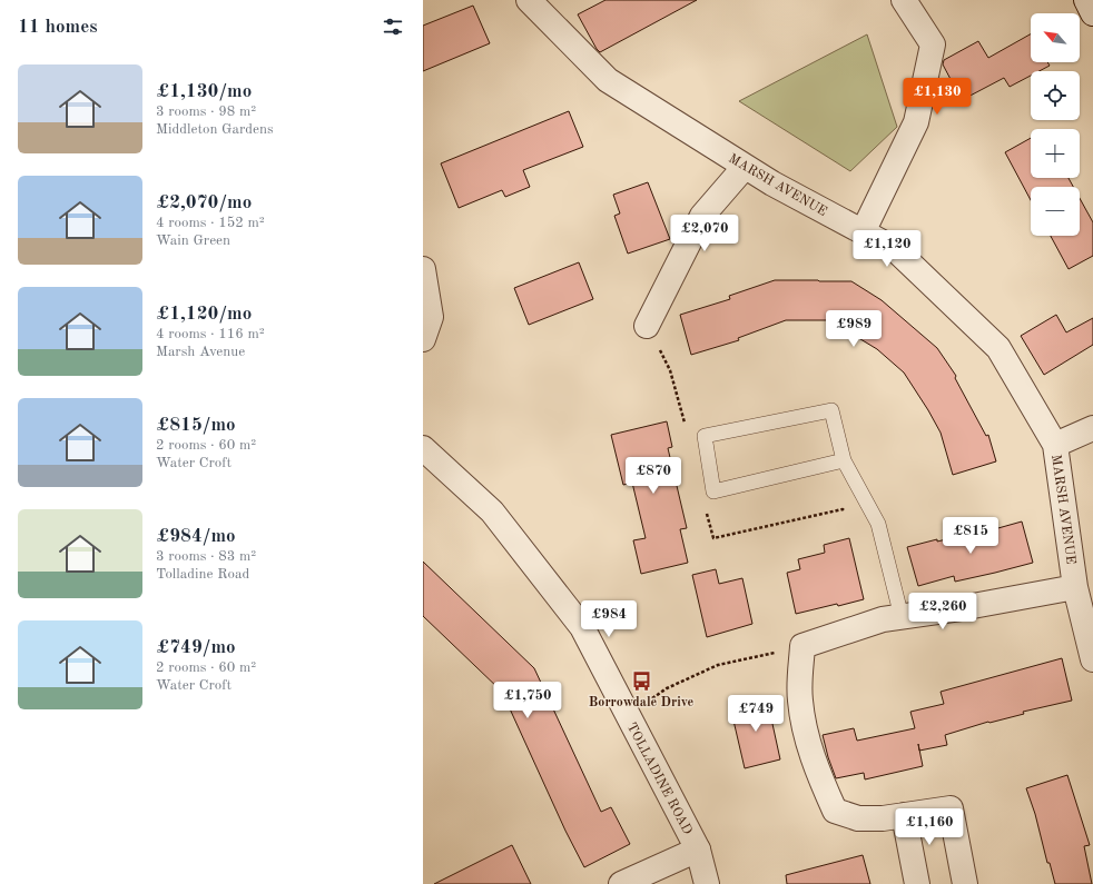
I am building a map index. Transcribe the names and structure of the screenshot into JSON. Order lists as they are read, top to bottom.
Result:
{
  "streets": {
    "street": ["MARSH AVENUE", "TOLLADINE ROAD"]
  },
  "places": {
    "bus stop": ["Borrowdale Drive"]
  },
  "north": "top left",
  "page": {
    "heading": "11 homes",
    "map_buttons": ["+", "−"],
    "list": [
      {
        "name": "£1,130/mo",
        "note": "3 rooms · 98 m² · Middleton Gardens"
      },
      {
        "name": "£2,070/mo",
        "note": "4 rooms · 152 m² · Wain Green"
      },
      {
        "name": "£1,120/mo",
        "note": "4 rooms · 116 m² · Marsh Avenue"
      },
      {
        "name": "£815/mo",
        "note": "2 rooms · 60 m² · Water Croft"
      },
      {
        "name": "£984/mo",
        "note": "3 rooms · 83 m² · Tolladine Road"
      },
      {
        "name": "£749/mo",
        "note": "2 rooms · 60 m² · Water Croft"
      }
    ],
    "price": [
      "£1,130",
      "£2,070",
      "£1,120",
      "£989",
      "£870",
      "£815",
      "£2,260",
      "£984",
      "£1,750",
      "£749",
      "£1,160"
    ]
  }
}
